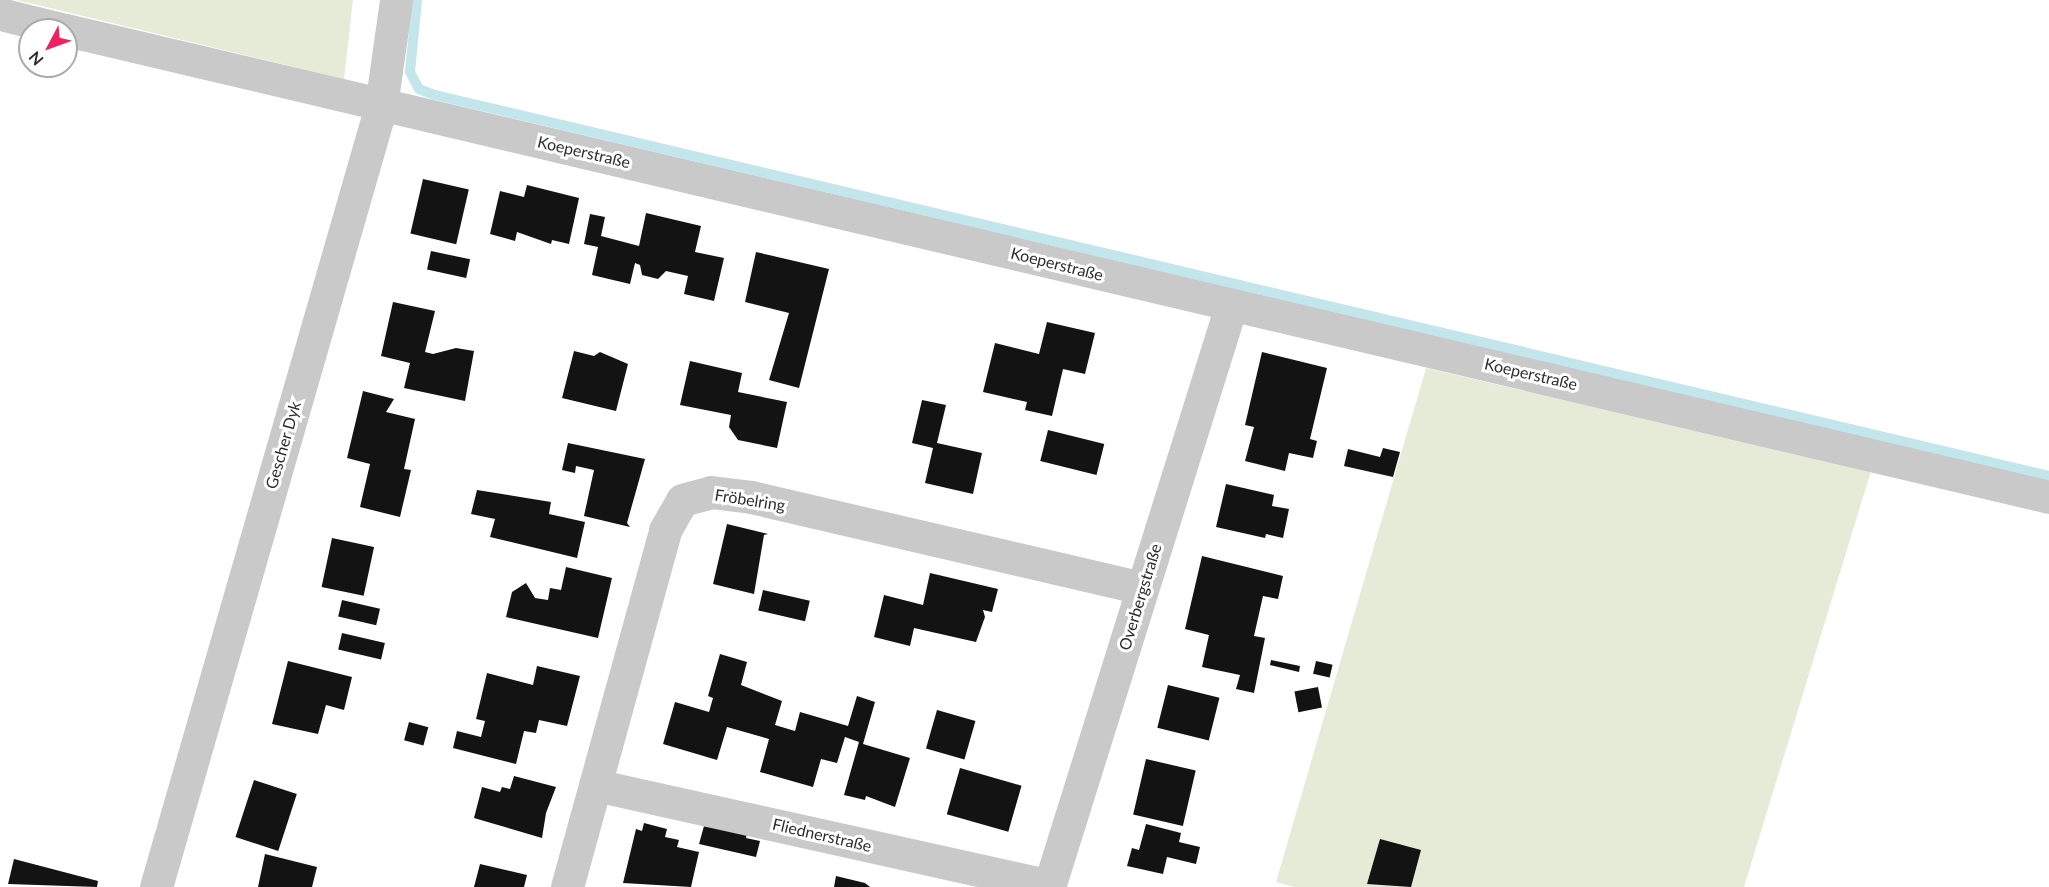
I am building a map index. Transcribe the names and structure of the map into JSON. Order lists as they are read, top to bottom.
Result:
{
  "streets": {
    "street": [
      "Koeperstraße",
      "Gescher Dyk",
      "Fröbelring",
      "Overbergstraße",
      "Fliednerstraße"
    ]
  },
  "crossings": [
    ["Koeperstraße", "Gescher Dyk"],
    ["Koeperstraße", "Overbergstraße"],
    ["Fröbelring", "Overbergstraße"],
    ["Fröbelring", "Fliednerstraße"],
    ["Overbergstraße", "Fliednerstraße"]
  ],
  "north": "bottom left"
}
